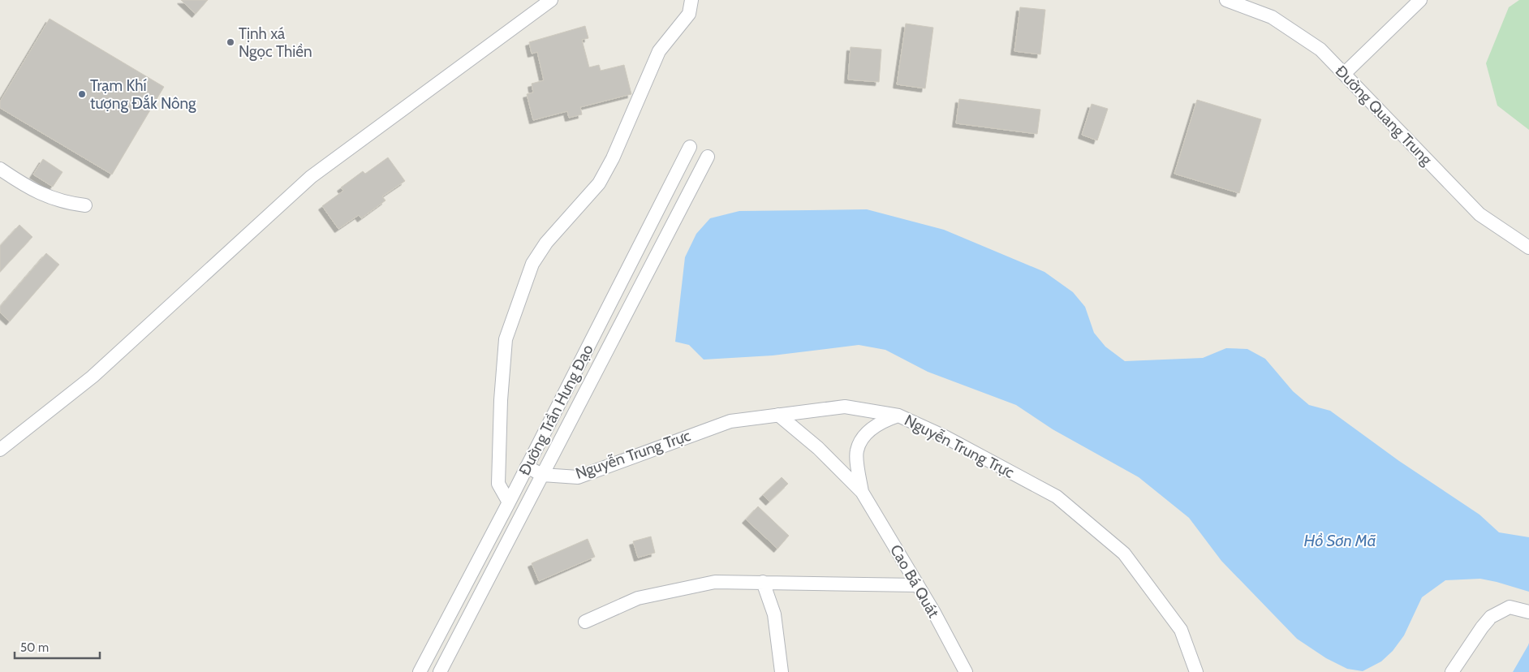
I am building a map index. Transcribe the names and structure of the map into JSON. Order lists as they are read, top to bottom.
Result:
{
  "streets": {
    "street": [
      "Đường Quang Trung",
      "Đường Trần Hưng Đạo",
      "Nguyễn Trung Trực",
      "Cao Bá Quát"
    ]
  },
  "crossings": [
    ["Đường Trần Hưng Đạo", "Nguyễn Trung Trực"],
    ["Nguyễn Trung Trực", "Cao Bá Quát"]
  ],
  "water": ["Hồ Sơn Mã"],
  "places": ["Tịnh xá Ngọc Thiền", "Trạm Khí tượng Đắk Nông"],
  "scale_bar": "50 m"
}
